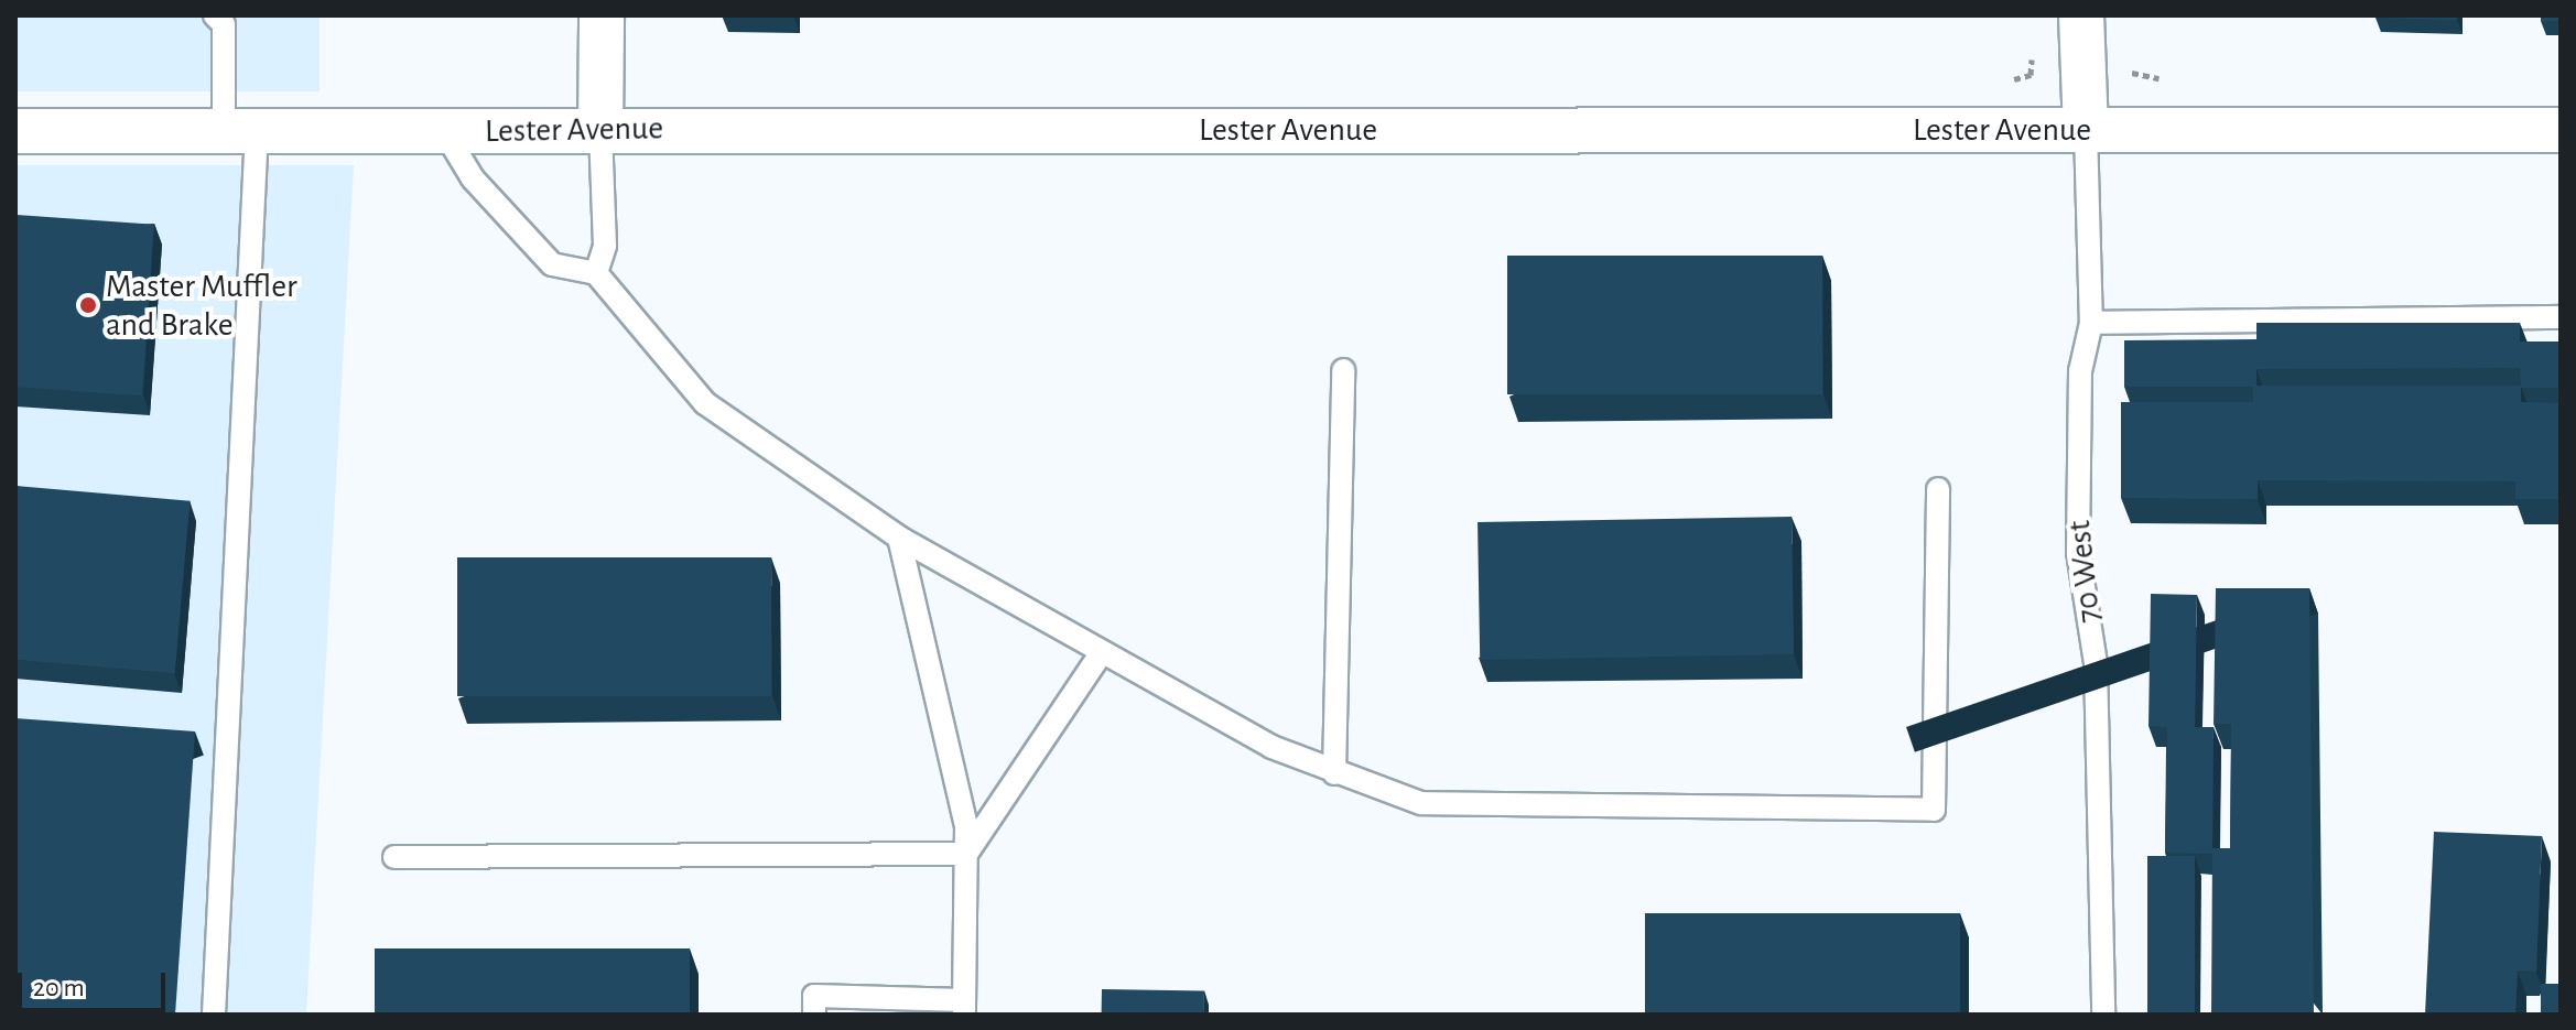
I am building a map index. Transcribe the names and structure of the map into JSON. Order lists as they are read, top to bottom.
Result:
{
  "streets": {
    "street": ["Lester Avenue"],
    "lane": ["70 West"]
  },
  "crossings": [
    ["Lester Avenue", "70 West"]
  ],
  "places": ["Master Muffler and Brake"],
  "scale_bar": "20 m"
}
